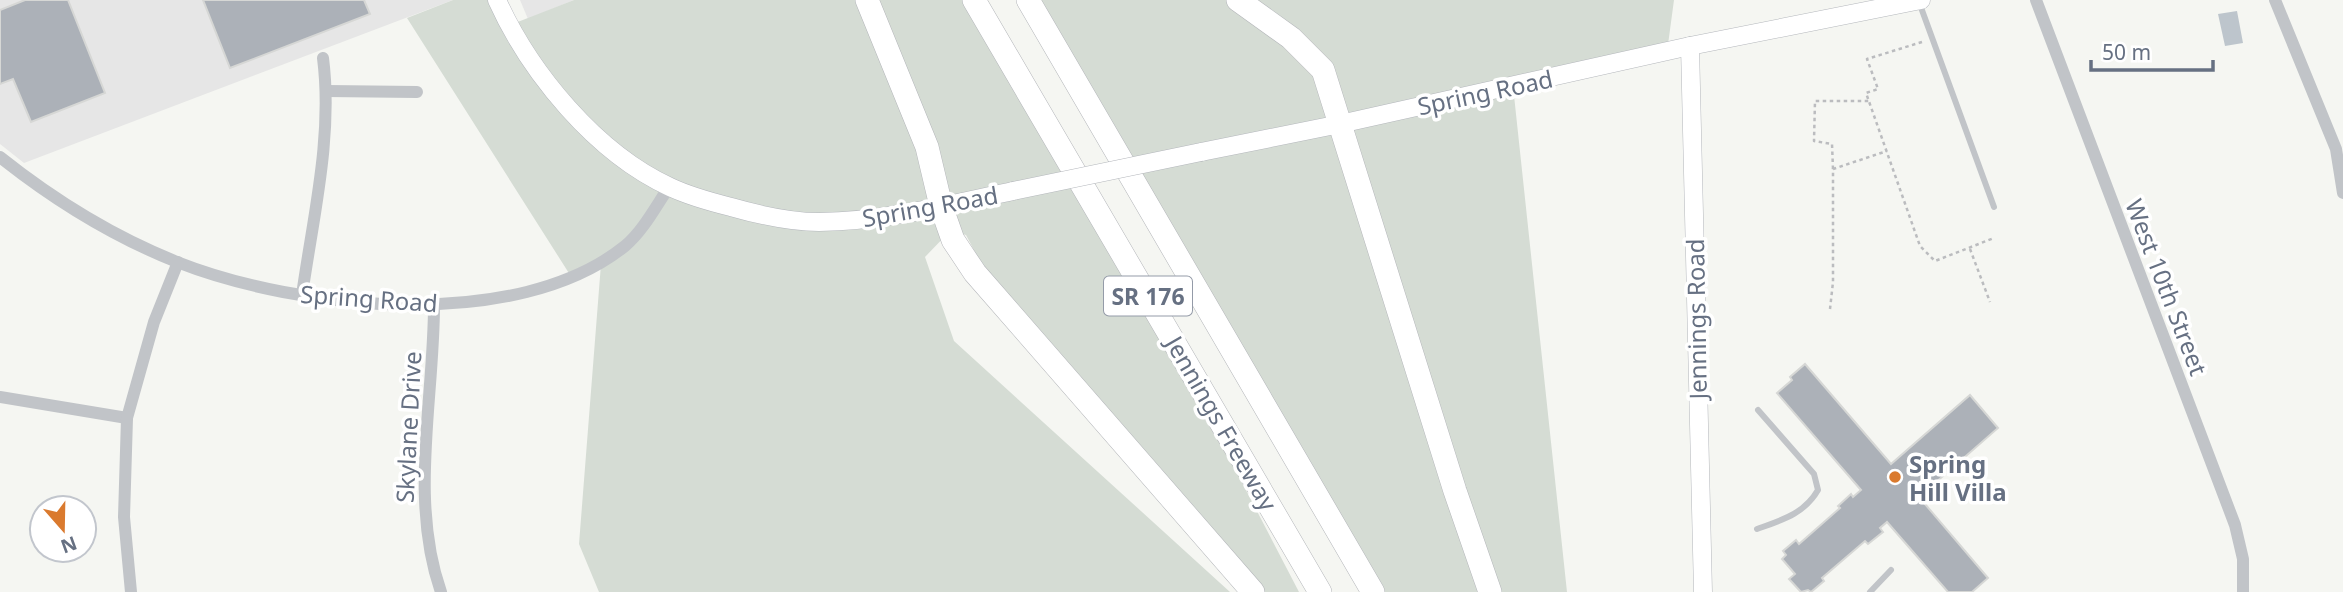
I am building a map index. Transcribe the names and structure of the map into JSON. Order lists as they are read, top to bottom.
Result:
{
  "streets": {
    "highway": ["SR 176", "Jennings Freeway"],
    "street": [
      "Spring Road",
      "West 10th Street",
      "Jennings Road",
      "Skylane Drive"
    ]
  },
  "crossings": [
    ["Spring Road", "Jennings Road"],
    ["Spring Road", "Skylane Drive"]
  ],
  "places": ["Spring Hill Villa"],
  "scale_bar": "50 m",
  "north": "bottom"
}
